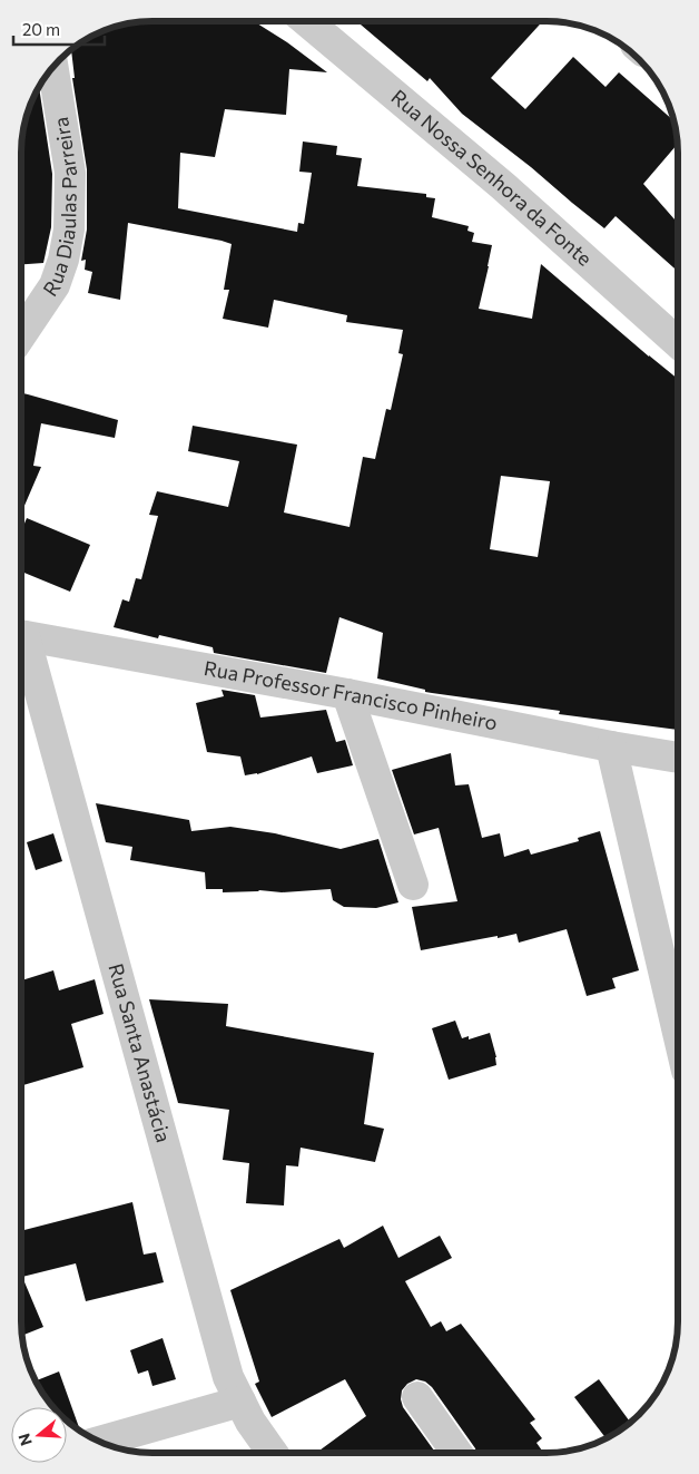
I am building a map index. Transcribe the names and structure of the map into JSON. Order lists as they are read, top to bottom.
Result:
{
  "streets": {
    "street": [
      "Rua Nossa Senhora da Fonte",
      "Rua Diaulas Parreira",
      "Rua Professor Francisco Pinheiro",
      "Rua Santa Anastácia"
    ]
  },
  "scale_bar": "20 m",
  "north": "left"
}
